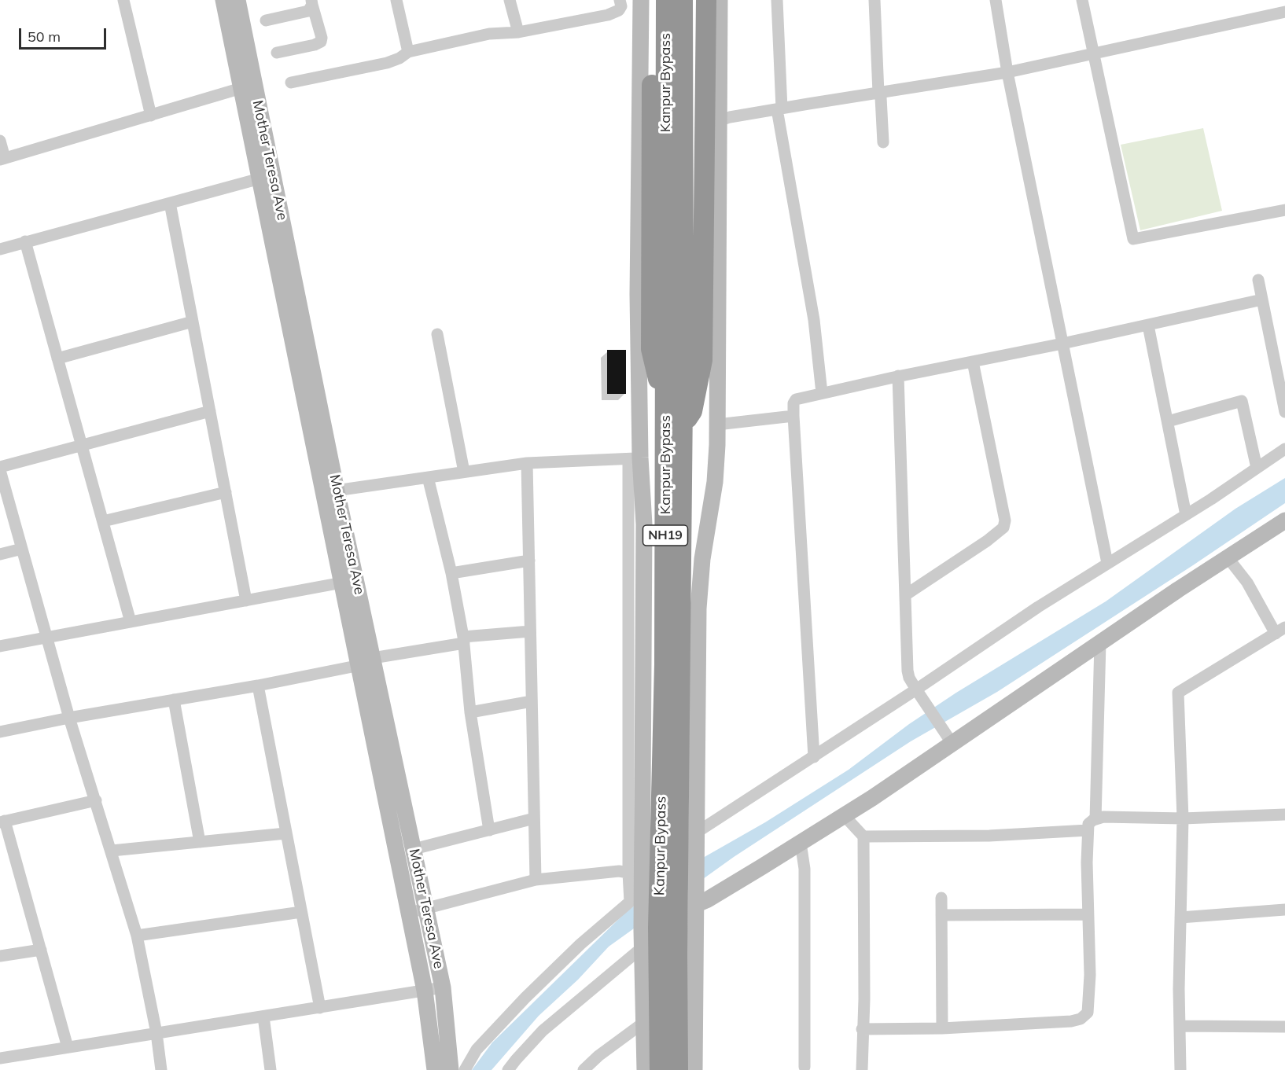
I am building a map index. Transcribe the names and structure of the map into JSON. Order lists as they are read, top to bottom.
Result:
{
  "streets": {
    "highway": ["Kanpur Bypass", "NH19"],
    "street": ["Mother Teresa Ave"]
  },
  "scale_bar": "50 m"
}
